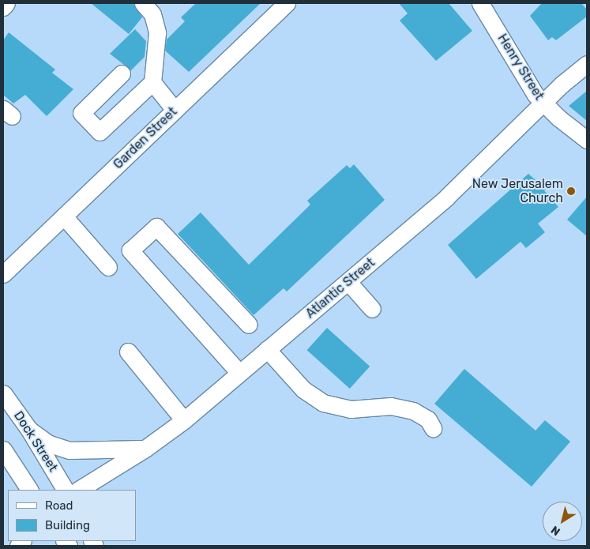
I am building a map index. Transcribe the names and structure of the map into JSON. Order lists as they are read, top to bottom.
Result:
{
  "streets": {
    "street": [
      "Henry Street",
      "Garden Street",
      "Atlantic Street",
      "Dock Street"
    ]
  },
  "crossings": [
    ["Henry Street", "Atlantic Street"]
  ],
  "places": ["New Jerusalem Church"],
  "legend": ["Road", "Building"],
  "north": "bottom left"
}
